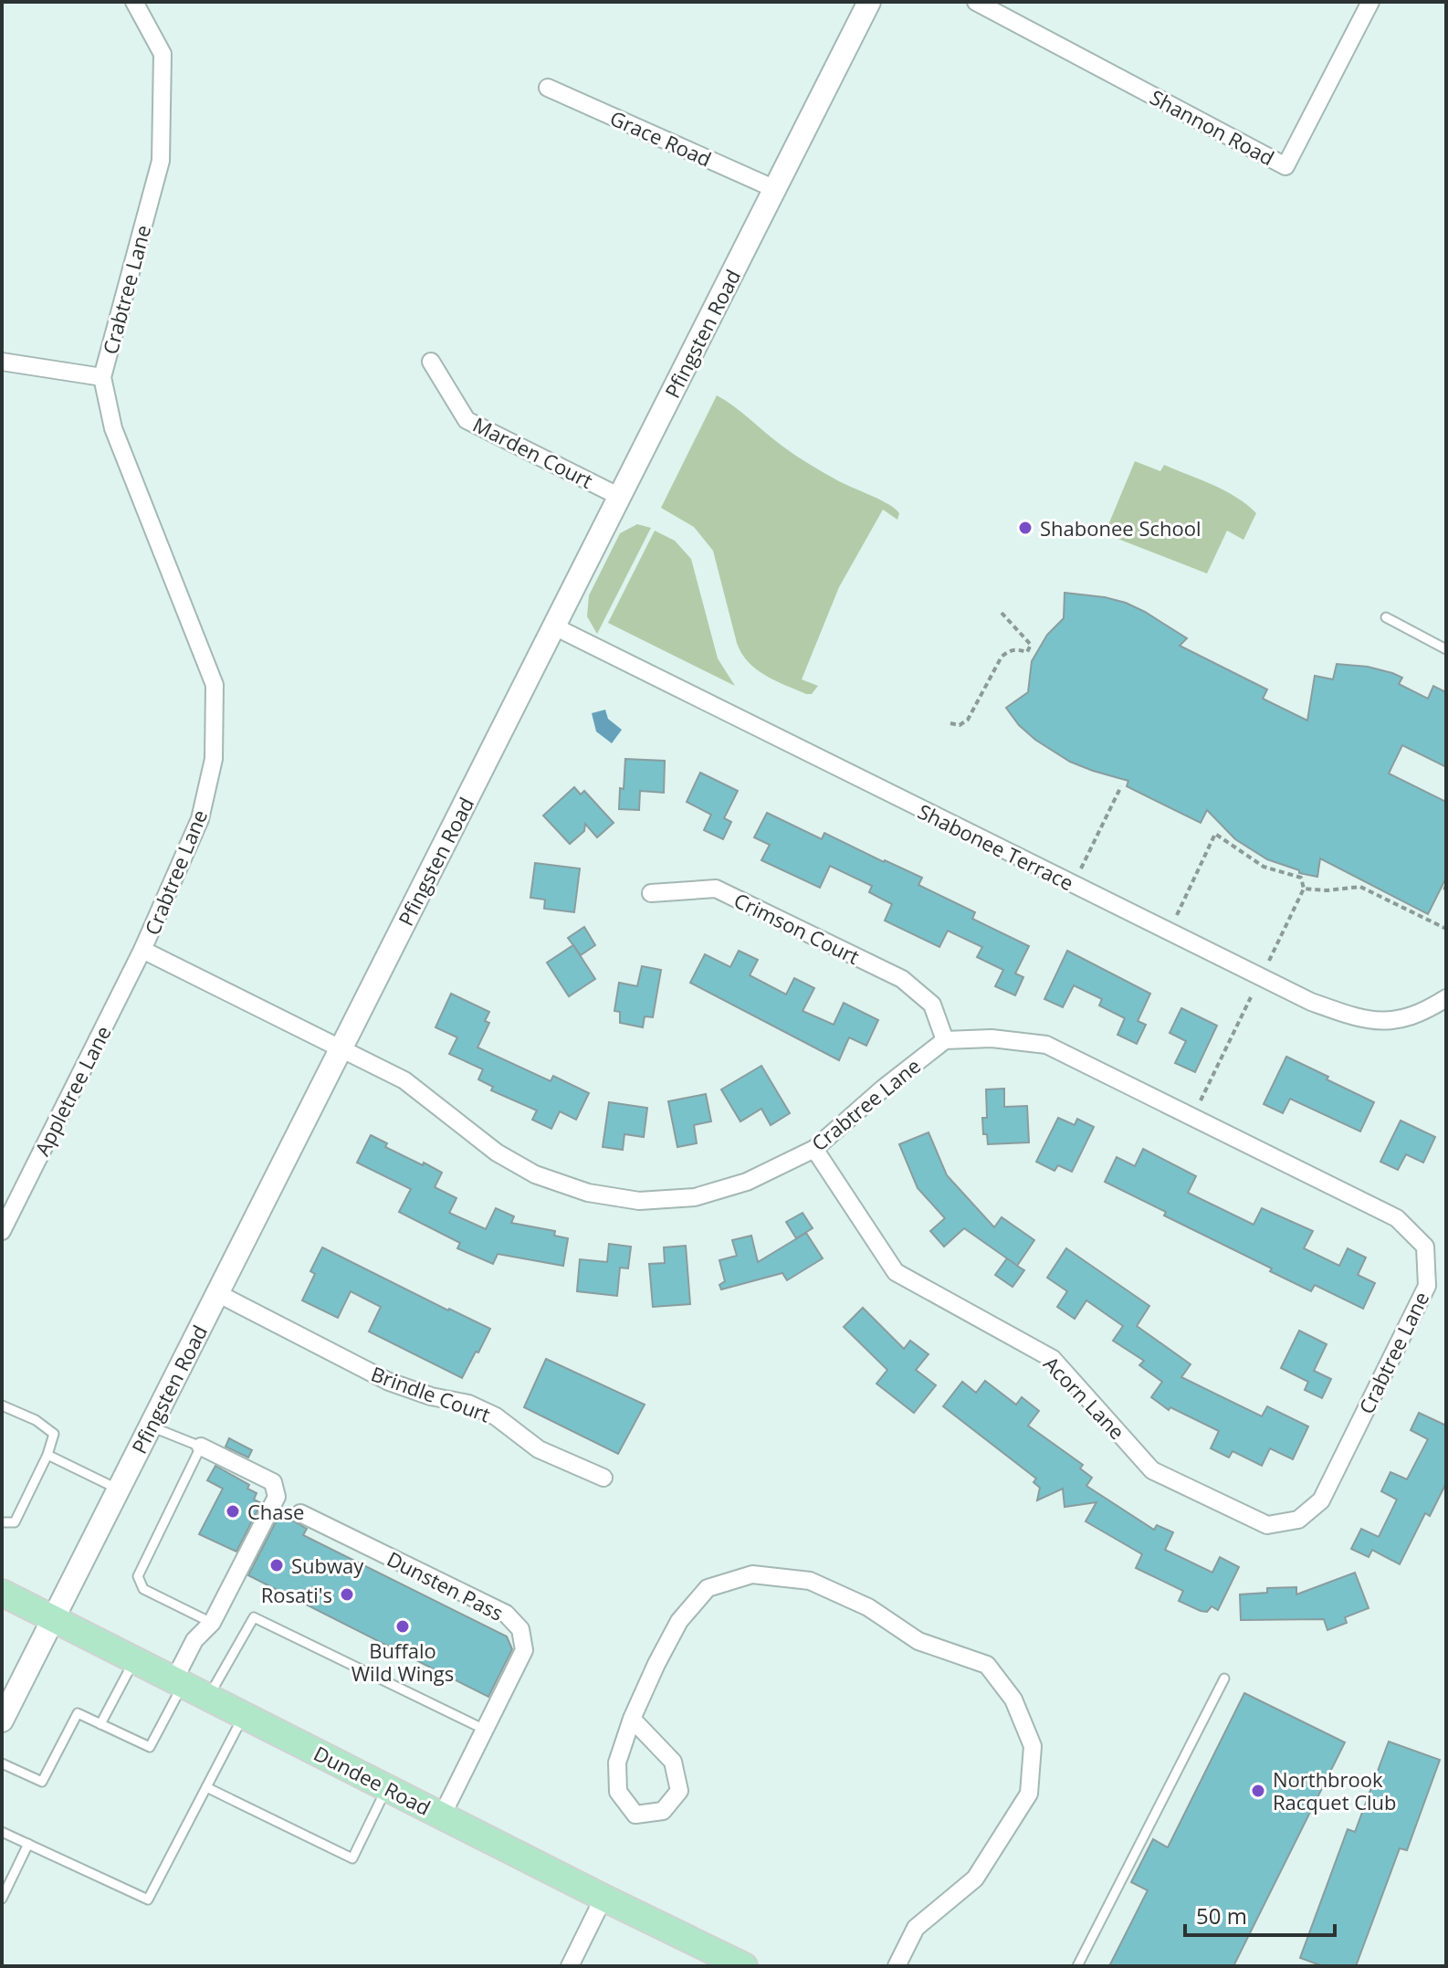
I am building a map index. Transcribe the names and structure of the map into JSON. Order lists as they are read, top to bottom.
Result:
{
  "streets": {
    "main road": ["Pfingsten Road", "Dundee Road"],
    "street": [
      "Shannon Road",
      "Grace Road",
      "Crabtree Lane",
      "Marden Court",
      "Shabonee Terrace",
      "Crimson Court",
      "Appletree Lane",
      "Brindle Court",
      "Acorn Lane",
      "Dunsten Pass"
    ]
  },
  "crossings": [
    ["Grace Road", "Pfingsten Road"],
    ["Crabtree Lane", "Pfingsten Road"],
    ["Crabtree Lane", "Crimson Court"],
    ["Crabtree Lane", "Appletree Lane"],
    ["Crabtree Lane", "Acorn Lane"],
    ["Pfingsten Road", "Marden Court"],
    ["Pfingsten Road", "Shabonee Terrace"],
    ["Pfingsten Road", "Brindle Court"],
    ["Pfingsten Road", "Dundee Road"],
    ["Dunsten Pass", "Dundee Road"]
  ],
  "places": [
    "Shabonee School",
    "Chase",
    "Subway",
    "Rosati's",
    "Buffalo Wild Wings",
    "Northbrook Racquet Club"
  ],
  "scale_bar": "50 m"
}
